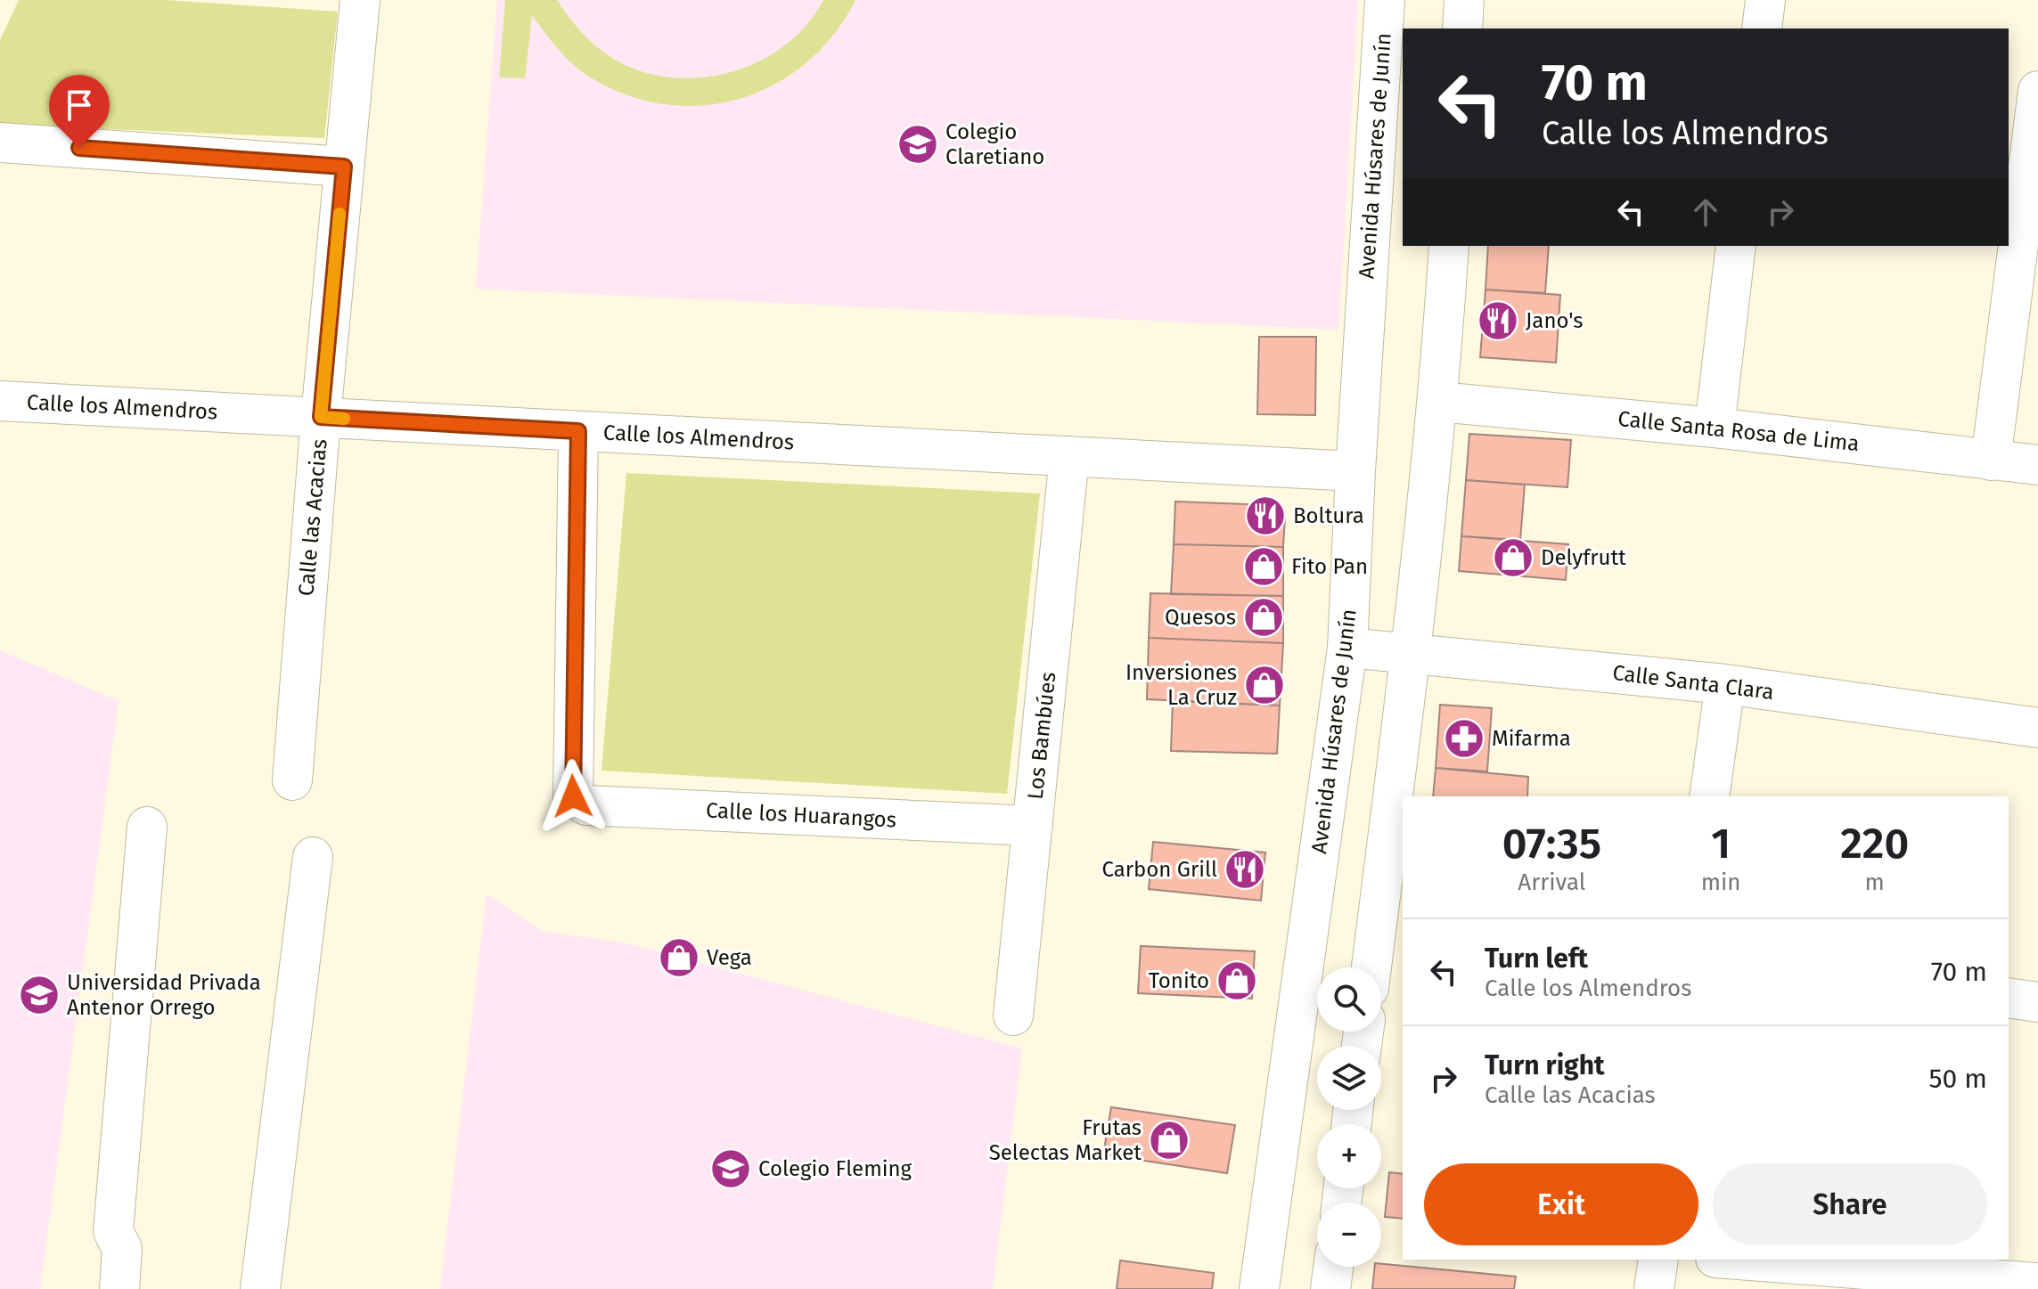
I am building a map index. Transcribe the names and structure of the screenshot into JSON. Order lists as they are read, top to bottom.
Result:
{
  "streets": {
    "street": [
      "Avenida Húsares de Junín",
      "Calle los Almendros",
      "Calle Santa Rosa de Lima",
      "Calle las Acacias",
      "Calle Santa Clara",
      "Los Bambúes",
      "Calle los Huarangos"
    ]
  },
  "crossings": [
    ["Avenida Húsares de Junín", "Calle los Almendros"],
    ["Avenida Húsares de Junín", "Calle Santa Clara"],
    ["Calle los Almendros", "Calle las Acacias"],
    ["Calle los Almendros", "Los Bambúes"],
    ["Calle los Almendros", "Calle los Huarangos"],
    ["Los Bambúes", "Calle los Huarangos"]
  ],
  "places": {
    "school or university": ["Colegio Claretiano", "Universidad Privada Antenor Orrego", "Colegio Fleming"],
    "restaurant": ["Jano's", "Boltura", "Carbon Grill"],
    "shop": [
      "Delyfrutt",
      "Fito Pan",
      "Quesos",
      "Inversiones La Cruz",
      "Vega",
      "Tonito",
      "Frutas Selectas Market"
    ],
    "pharmacy": ["Mifarma"]
  },
  "page": {
    "turn": ["70 m", "Calle los Almendros"],
    "eta": [
      "07:35",
      "Arrival",
      "1",
      "min",
      "220",
      "m"
    ],
    "list": [
      {
        "name": "Turn left",
        "note": "Calle los Almendros",
        "value": "70 m"
      },
      {
        "name": "Turn right",
        "note": "Calle las Acacias",
        "value": "50 m"
      }
    ],
    "map_buttons": ["+", "−"],
    "buttons": ["Exit", "Share"]
  }
}
